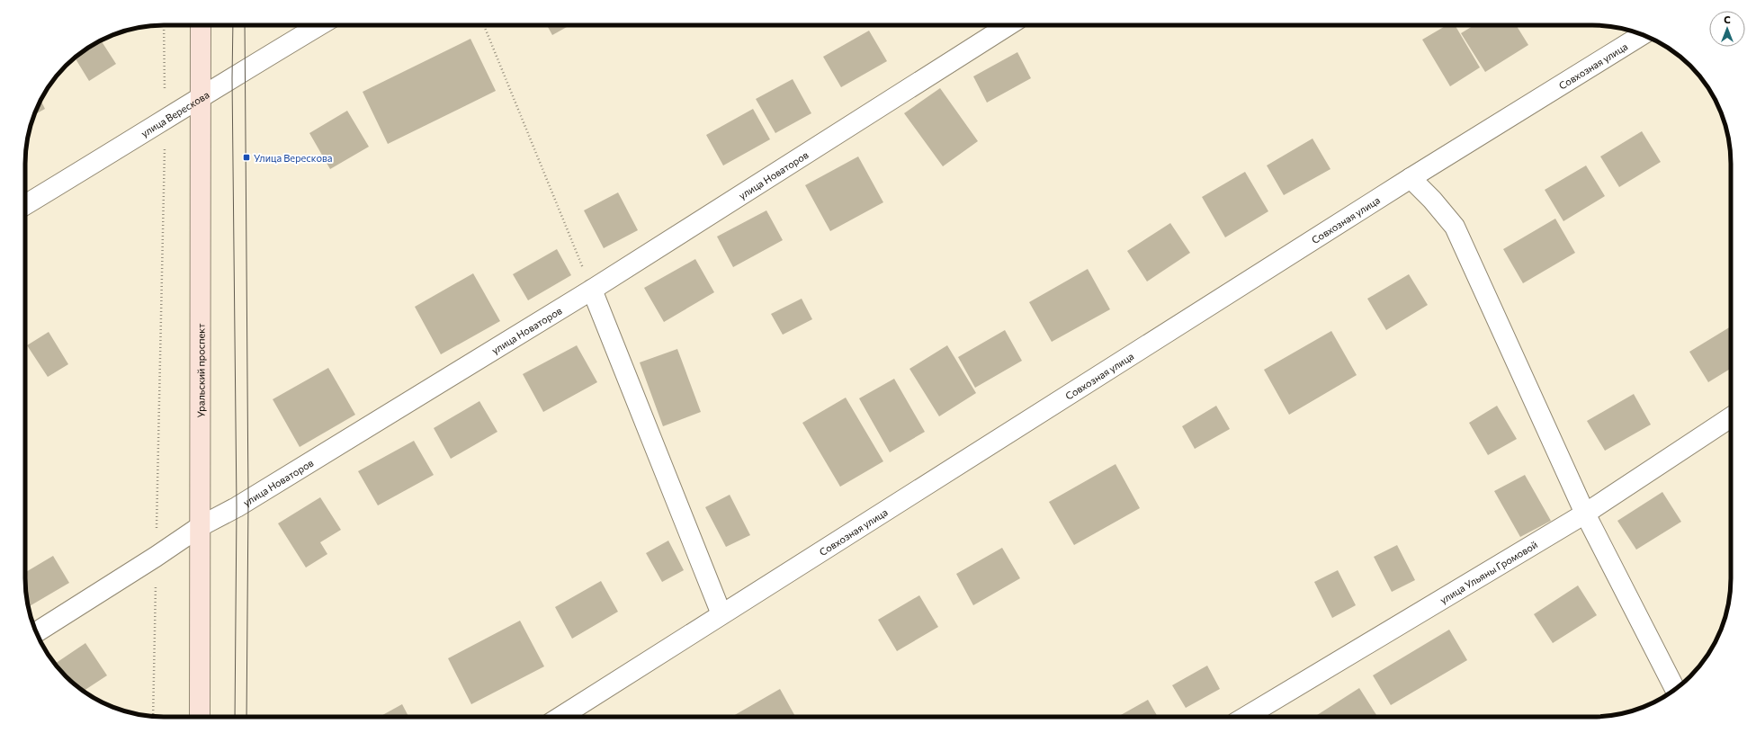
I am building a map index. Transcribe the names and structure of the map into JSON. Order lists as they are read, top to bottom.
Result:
{
  "streets": {
    "main road": ["Уральский проспект"],
    "street": [
      "Совхозная улица",
      "улица Верескова",
      "улица Новаторов",
      "улица Ульяны Громовой"
    ]
  },
  "crossings": [
    ["улица Верескова", "Уральский проспект"],
    ["улица Новаторов", "Уральский проспект"]
  ],
  "places": {
    "transit": ["Улица Верескова"]
  },
  "north": "top"
}
